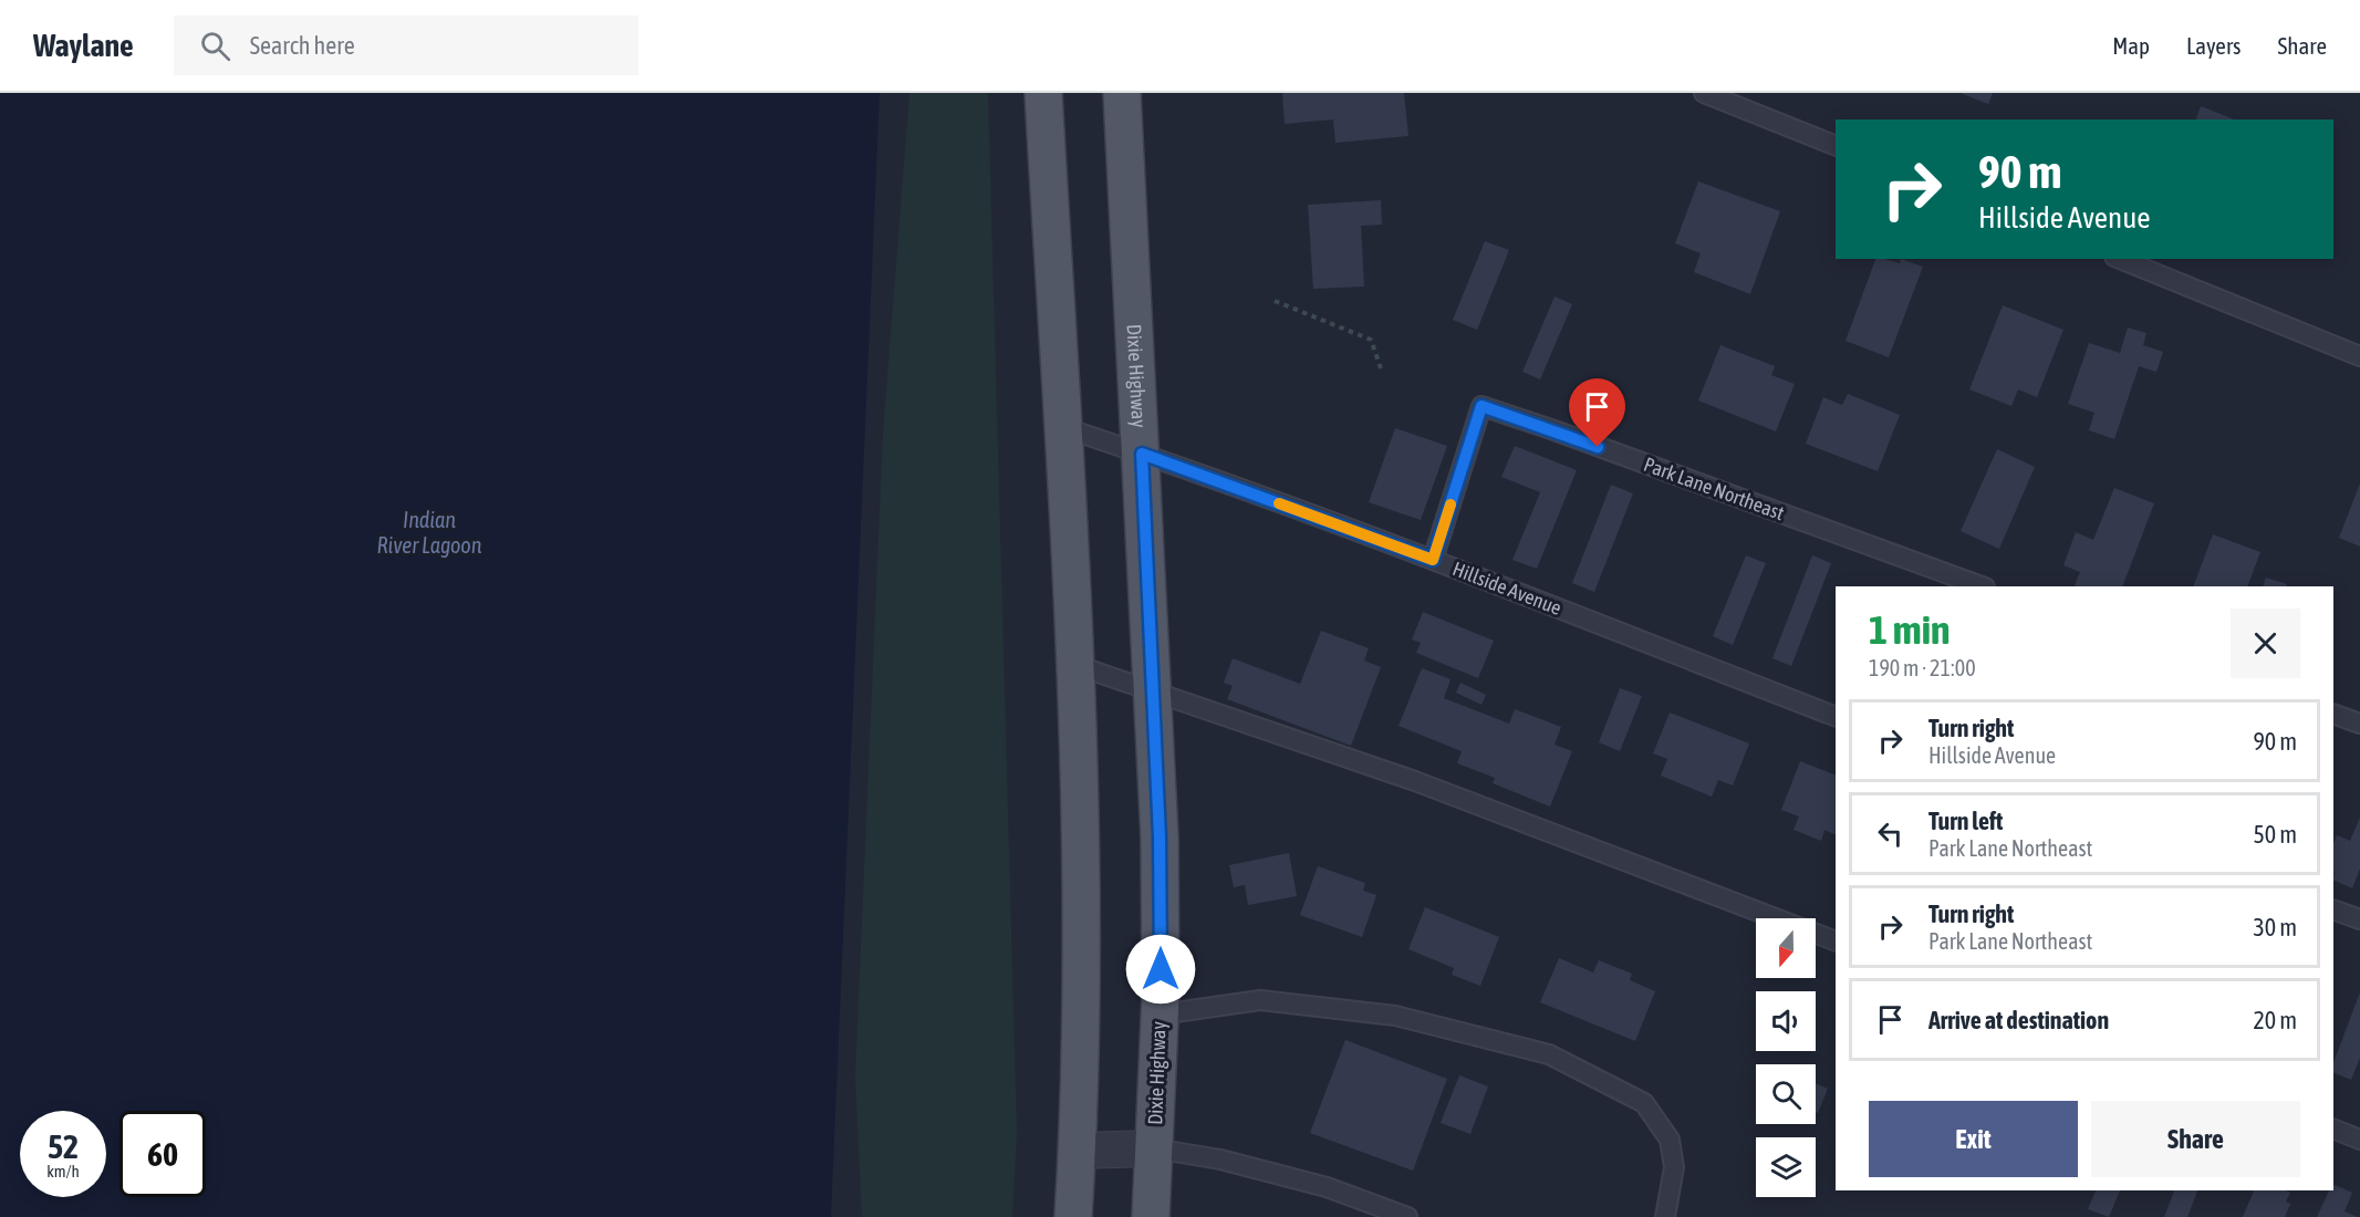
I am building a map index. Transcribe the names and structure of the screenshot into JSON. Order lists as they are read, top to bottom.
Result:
{
  "streets": {
    "main road": ["Dixie Highway"],
    "lane": ["Park Lane Northeast", "Hillside Avenue"]
  },
  "crossings": [
    ["Dixie Highway", "Hillside Avenue"],
    ["Park Lane Northeast", "Hillside Avenue"]
  ],
  "water": ["Indian River Lagoon"],
  "north": "bottom",
  "page": {
    "header": "Waylane",
    "search": "Search here",
    "nav": ["Map", "Layers", "Share"],
    "turn": ["90 m", "Hillside Avenue"],
    "heading": ["1 min", "190 m · 21:00"],
    "list": [
      {
        "name": "Turn right",
        "note": "Hillside Avenue",
        "value": "90 m"
      },
      {
        "name": "Turn left",
        "note": "Park Lane Northeast",
        "value": "50 m"
      },
      {
        "name": "Turn right",
        "note": "Park Lane Northeast",
        "value": "30 m"
      },
      {
        "name": "Arrive at destination",
        "value": "20 m"
      }
    ],
    "buttons": ["Exit", "Share"],
    "speed": "52 km/h",
    "limit": "60"
  }
}
